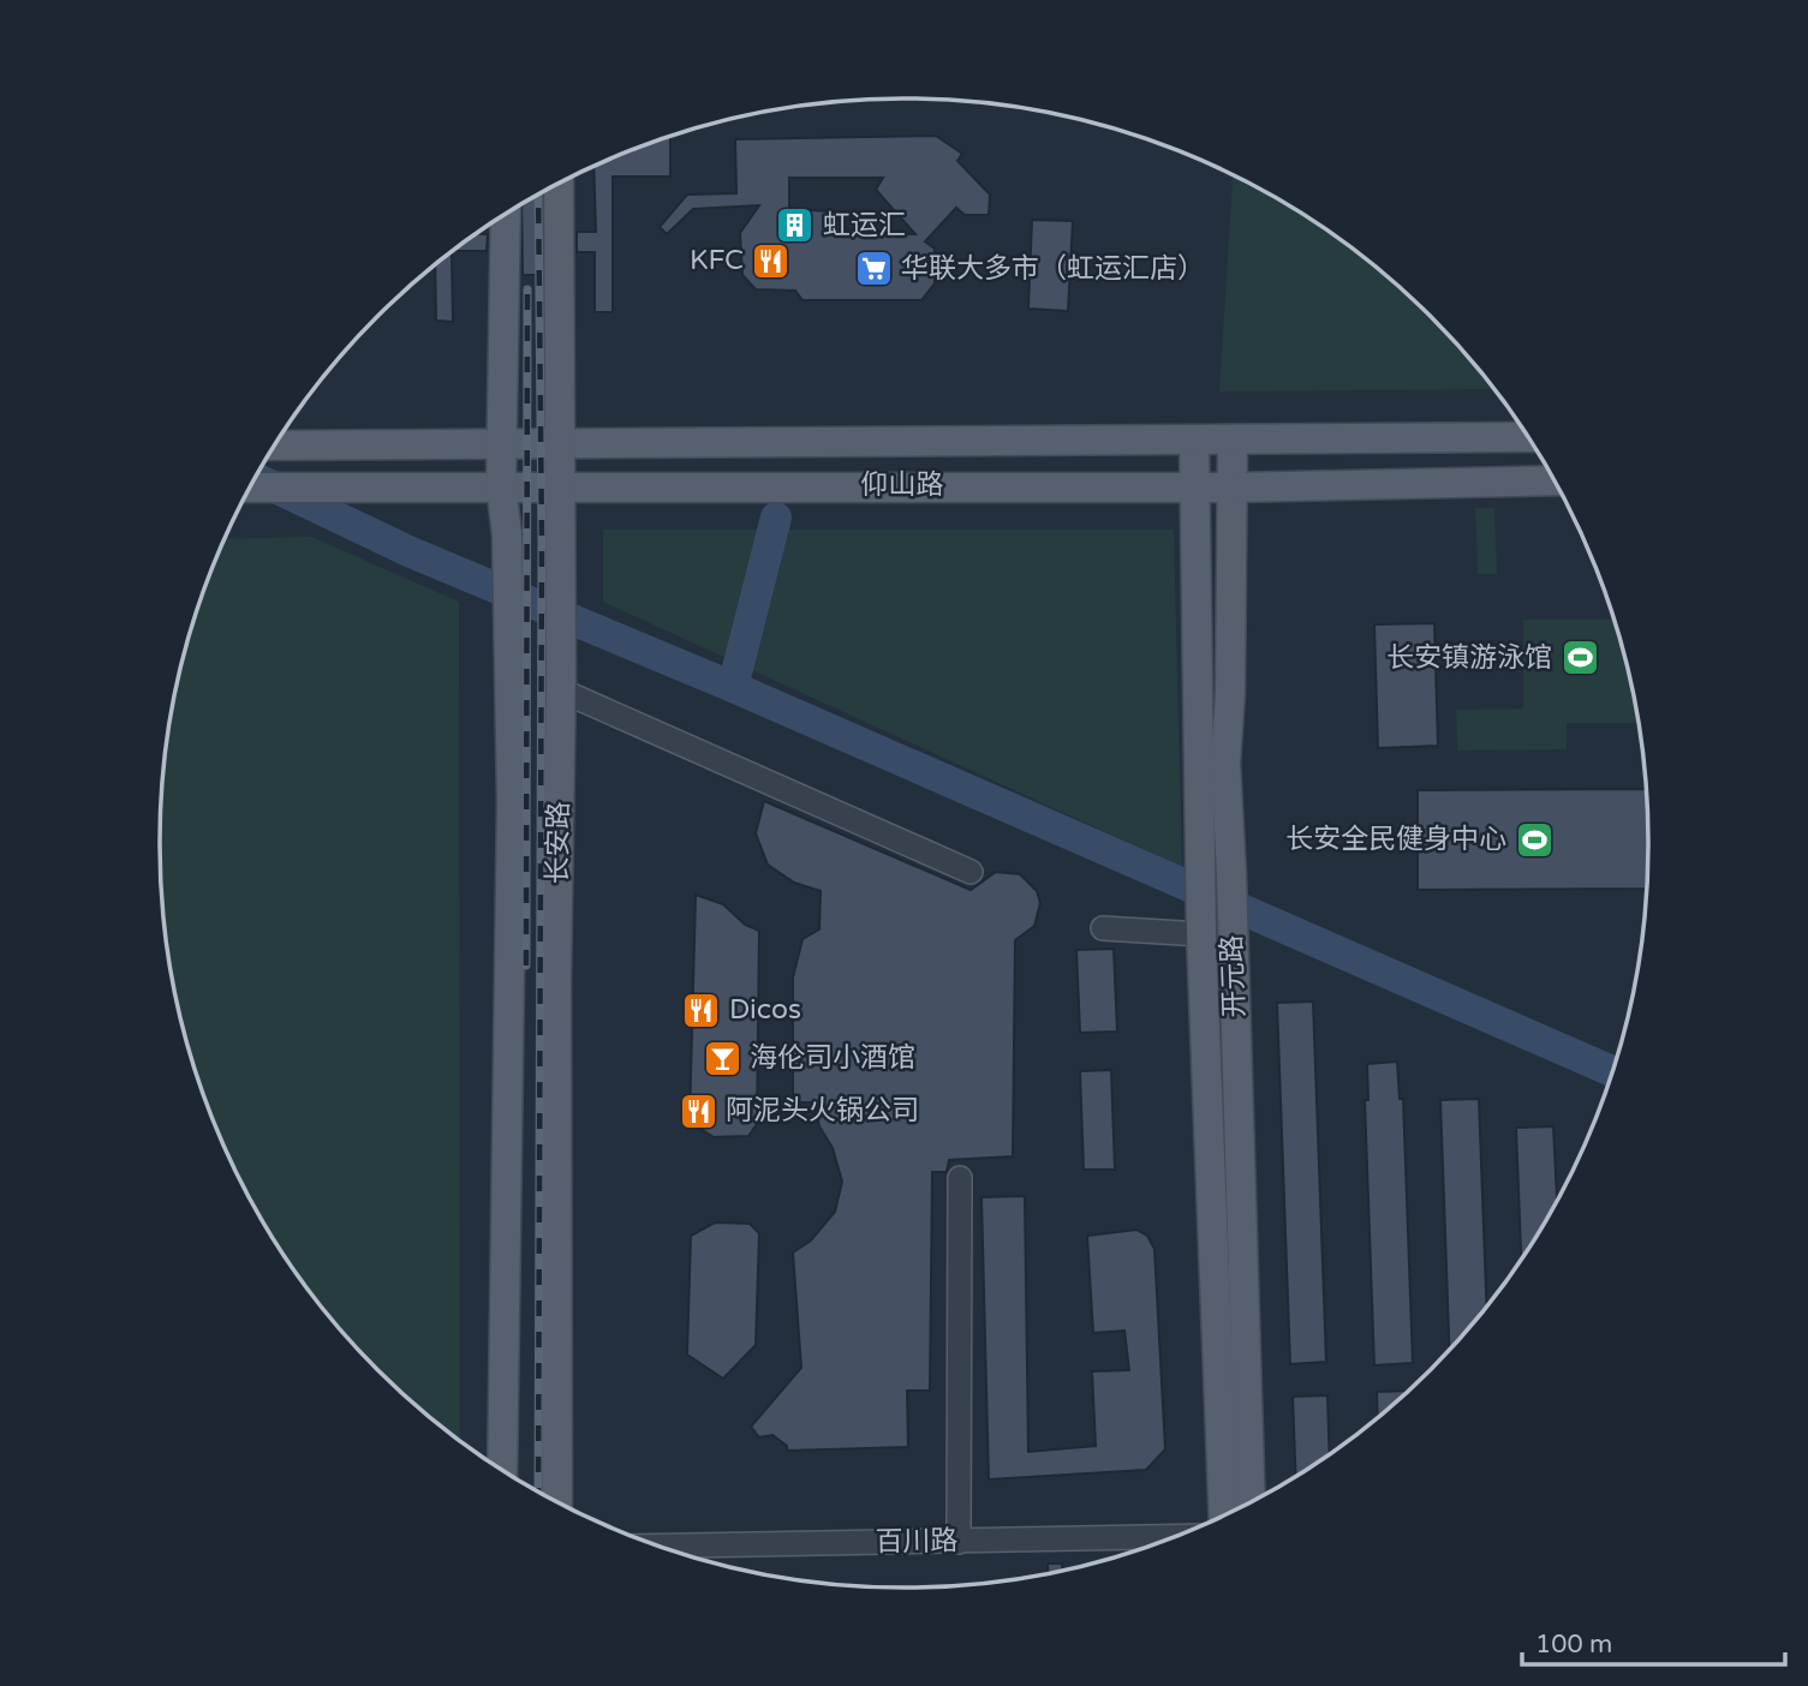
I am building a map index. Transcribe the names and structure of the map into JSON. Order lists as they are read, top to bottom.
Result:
{
  "streets": {
    "main road": ["仰山路", "长安路", "开元路"],
    "street": ["百川路"]
  },
  "crossings": [
    ["仰山路", "长安路"],
    ["仰山路", "开元路"]
  ],
  "places": {
    "building": ["虹运汇"],
    "restaurant": ["KFC", "Dicos", "阿泥头火锅公司"],
    "supermarket": ["华联大多市（虹运汇店）"],
    "sports": ["长安镇游泳馆", "长安全民健身中心"],
    "bar": ["海伦司小酒馆"]
  },
  "scale_bar": "100 m"
}
